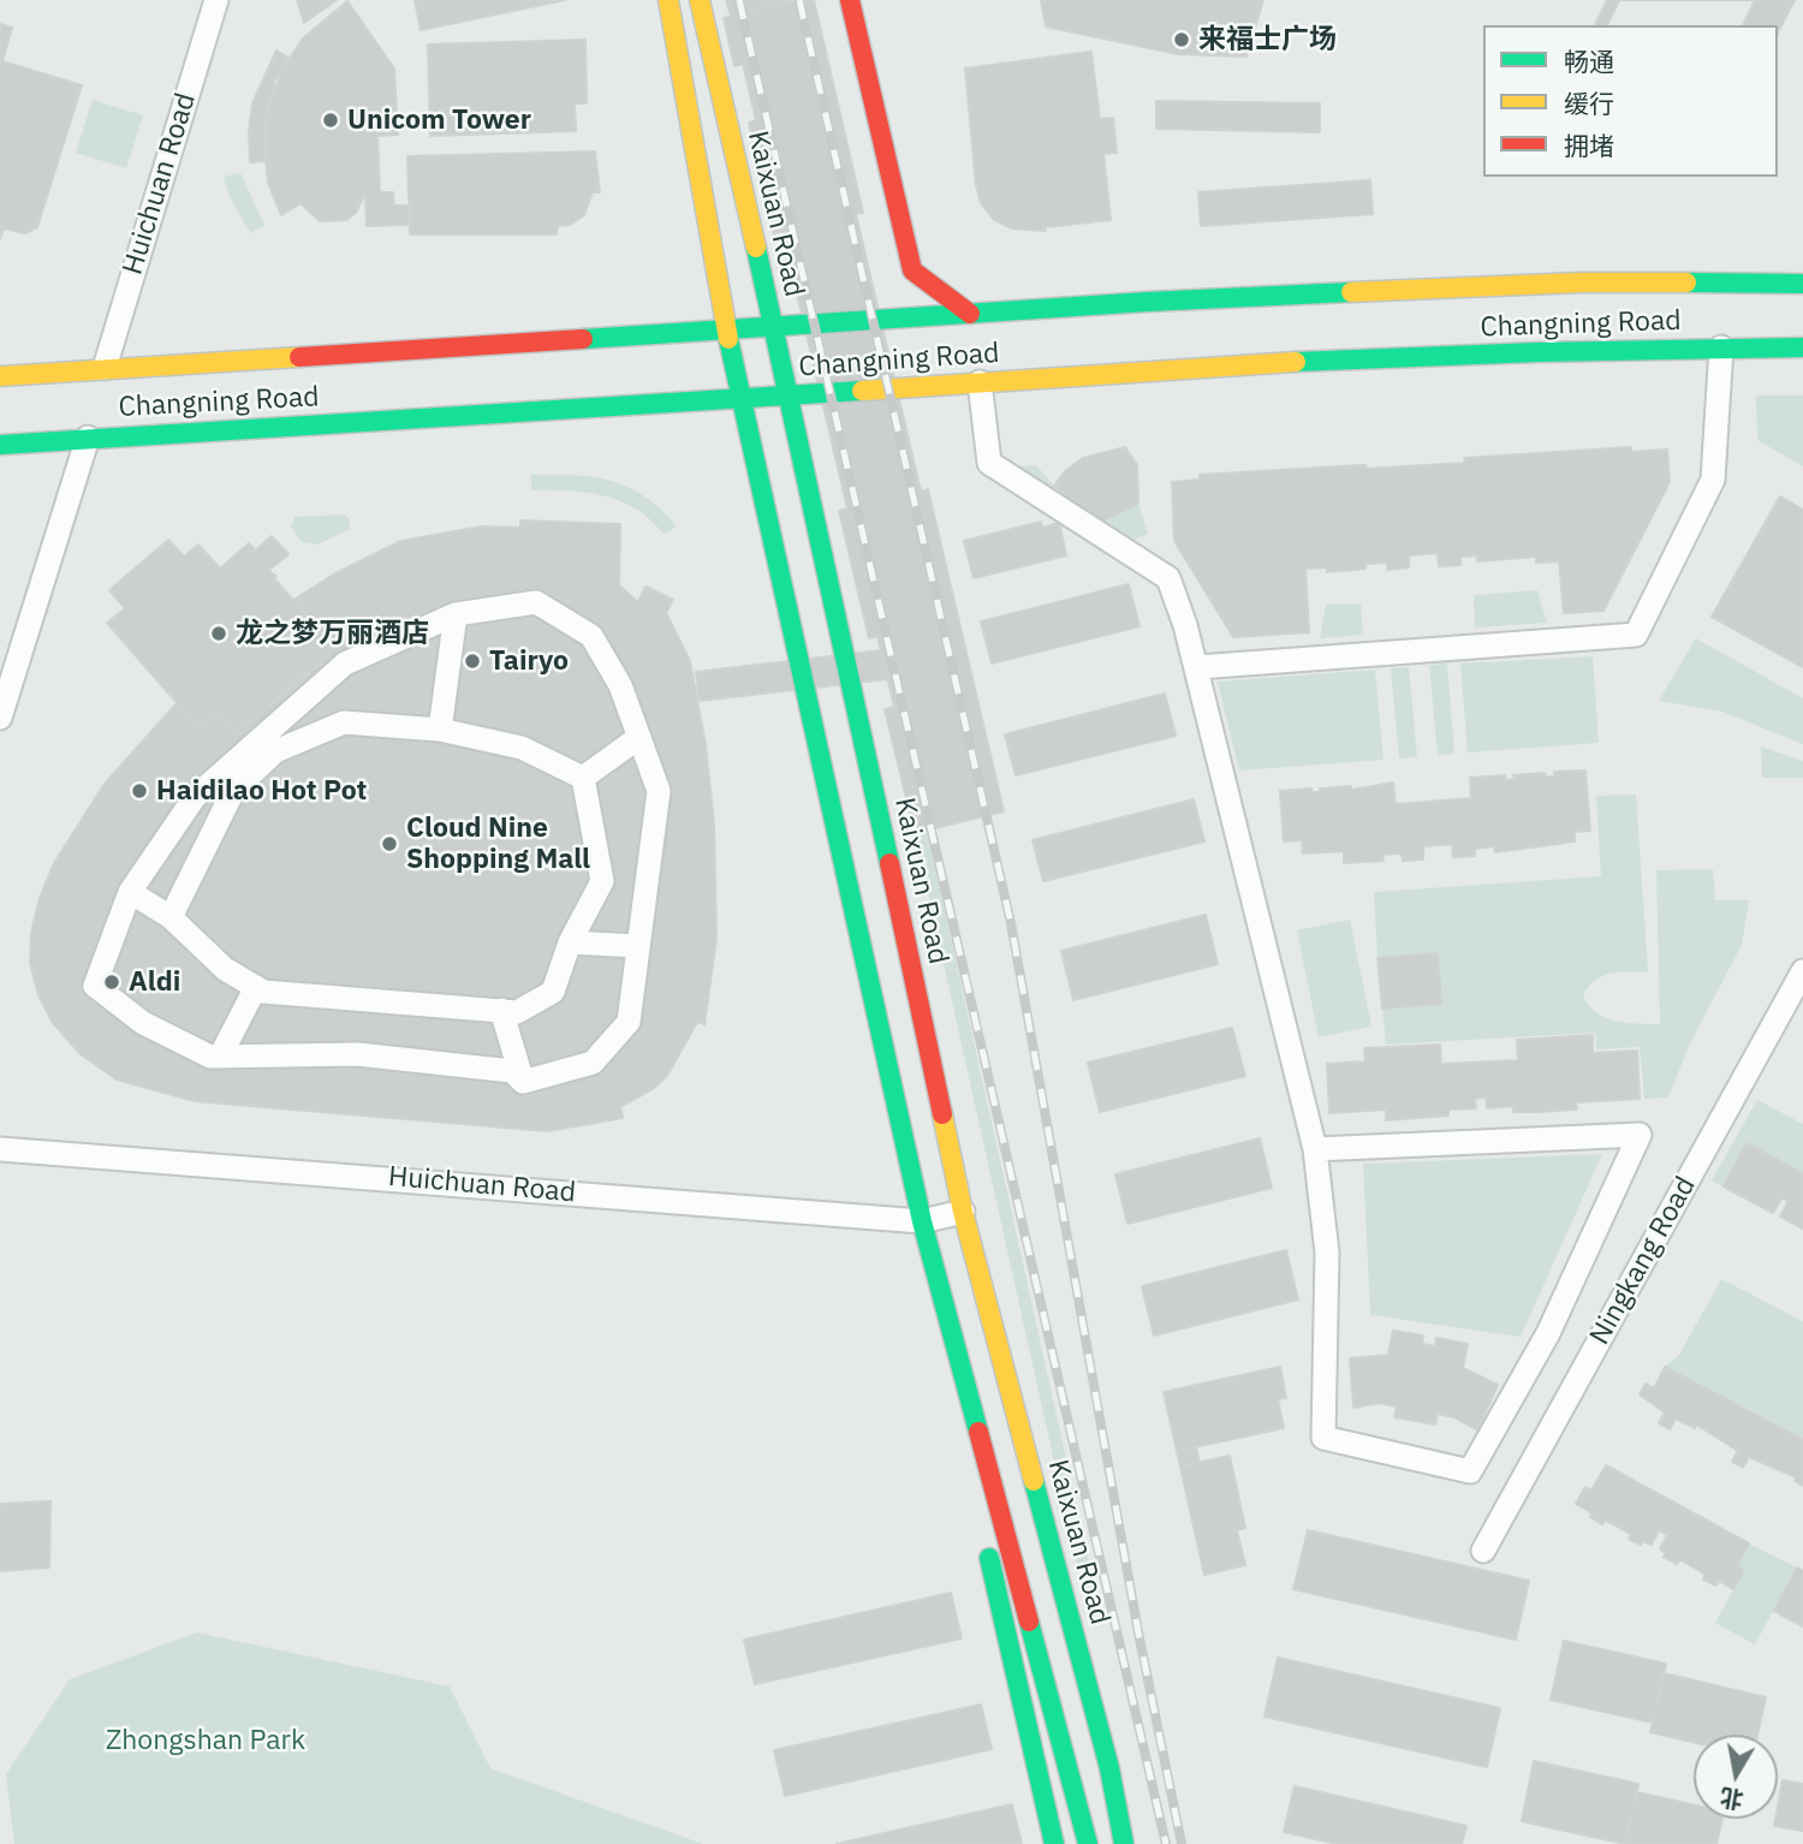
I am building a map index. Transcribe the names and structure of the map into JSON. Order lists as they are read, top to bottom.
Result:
{
  "streets": {
    "street": [
      "Huichuan Road",
      "Kaixuan Road",
      "Changning Road",
      "Ningkang Road"
    ]
  },
  "crossings": [
    ["Huichuan Road", "Kaixuan Road"],
    ["Huichuan Road", "Changning Road"],
    ["Kaixuan Road", "Changning Road"]
  ],
  "parks": ["Zhongshan Park"],
  "places": [
    "来福士广场",
    "Unicom Tower",
    "龙之梦万丽酒店",
    "Tairyo",
    "Haidilao Hot Pot",
    "Cloud Nine Shopping Mall",
    "Aldi"
  ],
  "legend": ["畅通", "缓行", "拥堵"],
  "north": "bottom"
}
